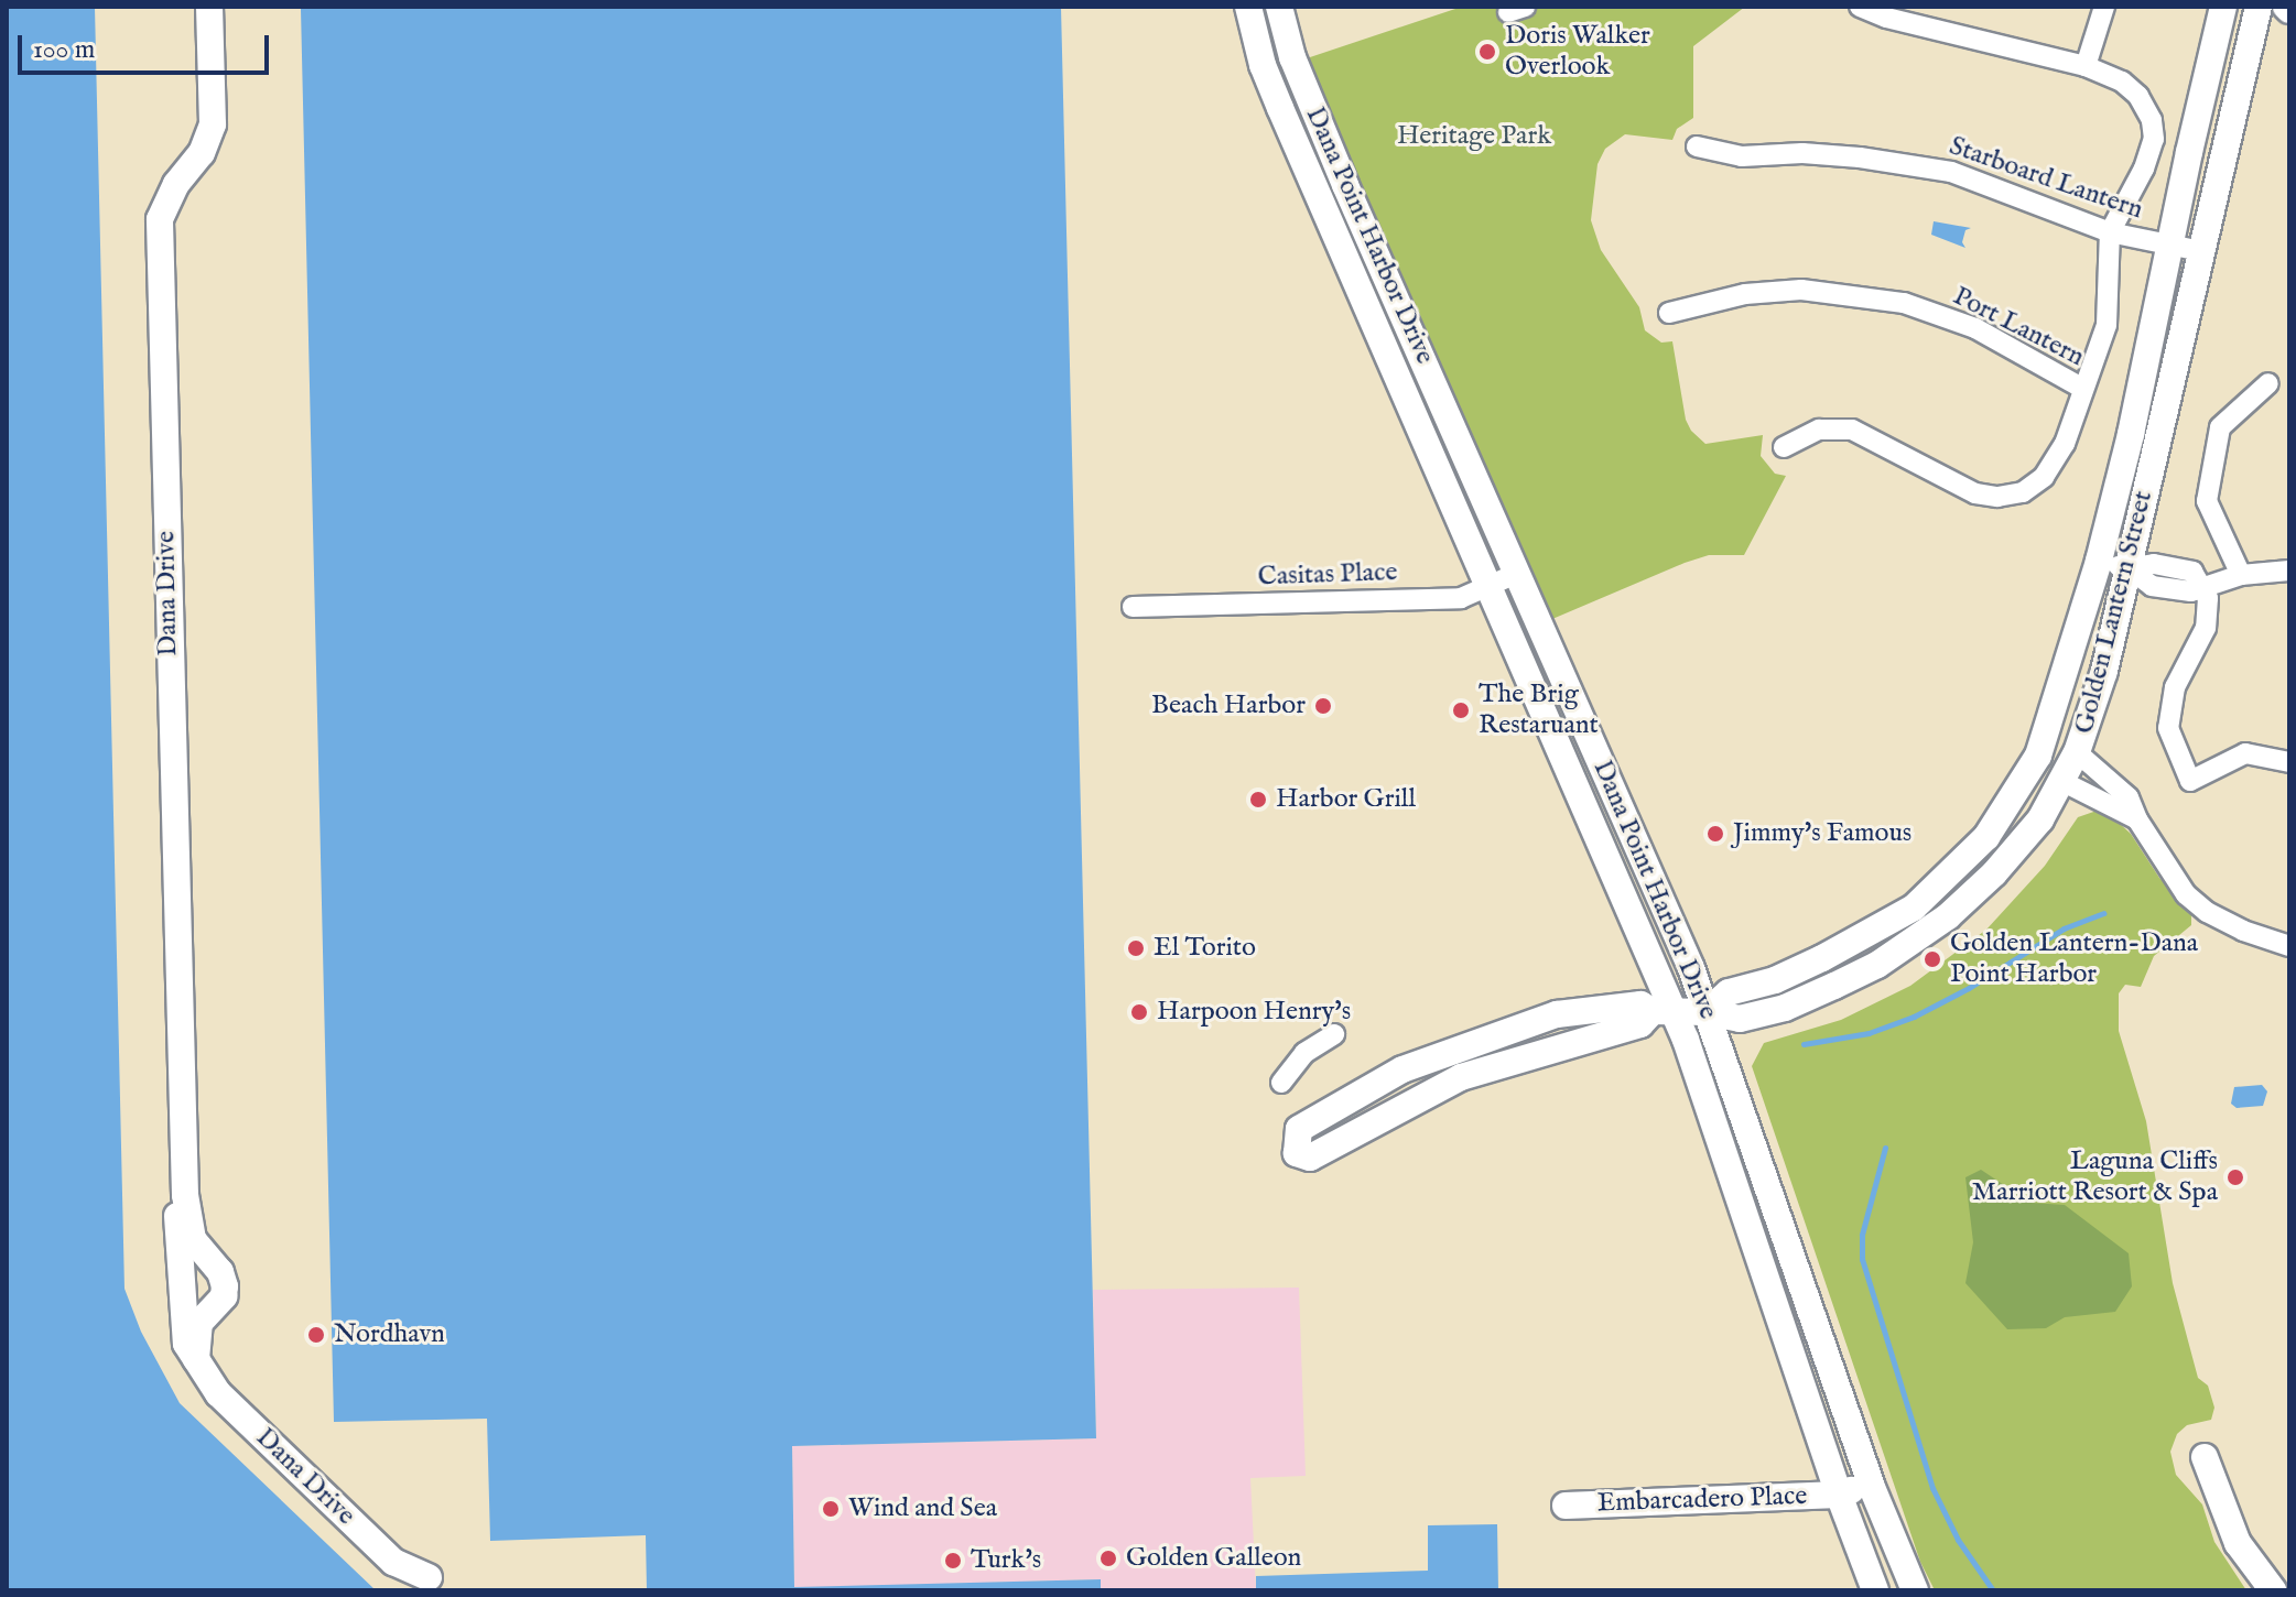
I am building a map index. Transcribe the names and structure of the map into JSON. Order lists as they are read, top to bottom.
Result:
{
  "streets": {
    "street": [
      "Starboard Lantern",
      "Dana Point Harbor Drive",
      "Port Lantern",
      "Casitas Place",
      "Dana Drive",
      "Golden Lantern Street",
      "Embarcadero Place"
    ]
  },
  "crossings": [
    ["Starboard Lantern", "Golden Lantern Street"],
    ["Dana Point Harbor Drive", "Casitas Place"],
    ["Dana Point Harbor Drive", "Golden Lantern Street"],
    ["Dana Point Harbor Drive", "Embarcadero Place"]
  ],
  "parks": ["Heritage Park"],
  "places": [
    "Doris Walker Overlook",
    "Beach Harbor",
    "The Brig Restaruant",
    "Harbor Grill",
    "Jimmy's Famous",
    "El Torito",
    "Golden Lantern-Dana Point Harbor",
    "Harpoon Henry's",
    "Laguna Cliffs Marriott Resort & Spa",
    "Nordhavn",
    "Wind and Sea",
    "Golden Galleon",
    "Turk's"
  ],
  "scale_bar": "100 m"
}
